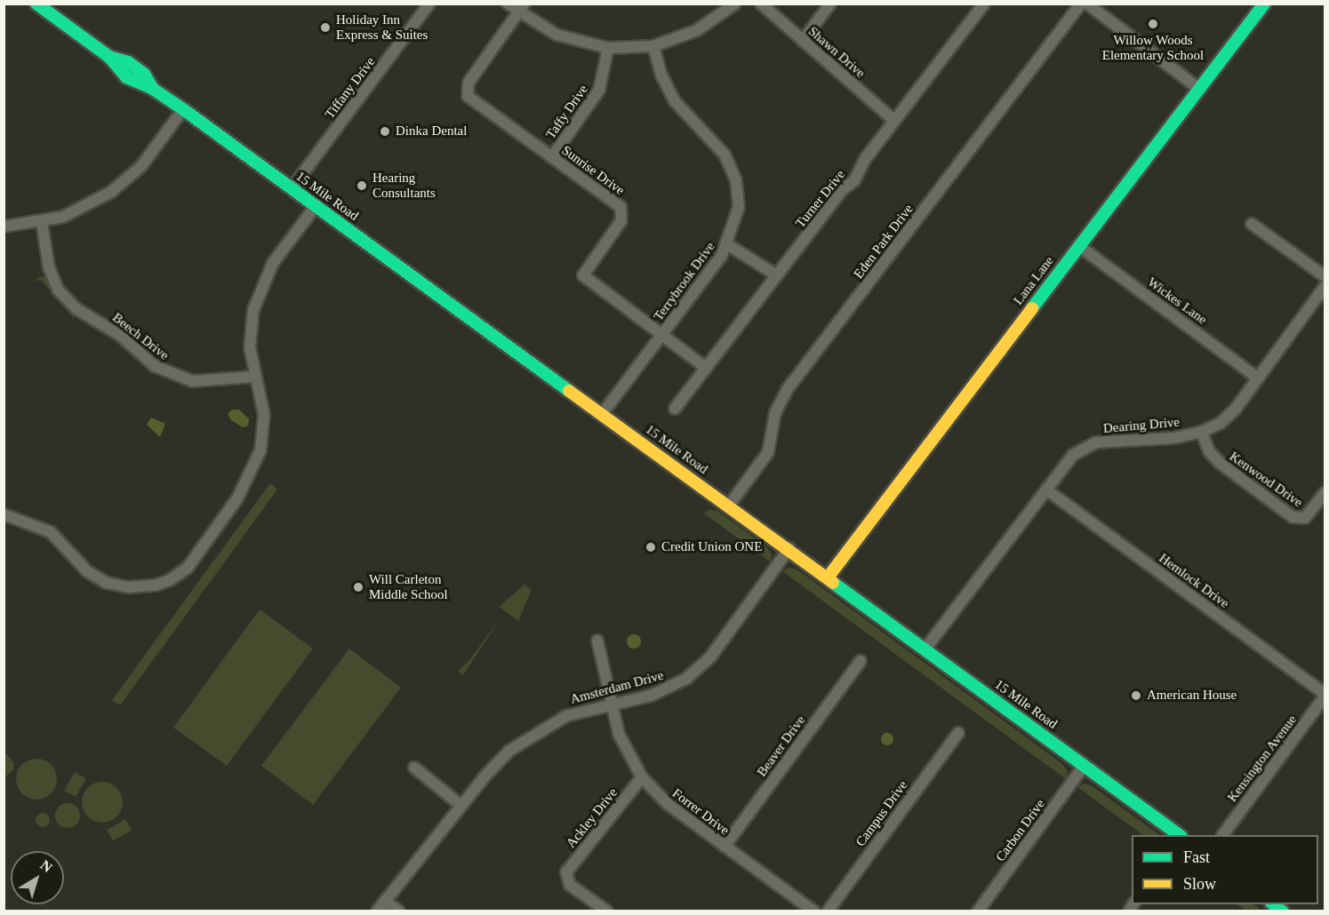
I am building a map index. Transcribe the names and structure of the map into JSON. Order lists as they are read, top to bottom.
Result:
{
  "streets": {
    "main road": ["15 Mile Road", "Lana Lane"],
    "street": [
      "Shawn Drive",
      "Tiffany Drive",
      "Taffy Drive",
      "Sunrise Drive",
      "Turner Drive",
      "Eden Park Drive",
      "Terrybrook Drive",
      "Wickes Lane",
      "Beech Drive",
      "Dearing Drive",
      "Kenwood Drive",
      "Hemlock Drive",
      "Amsterdam Drive",
      "Beaver Drive",
      "Kensington Avenue",
      "Forrer Drive",
      "Campus Drive",
      "Ackley Drive",
      "Carbon Drive"
    ]
  },
  "crossings": [
    ["Shawn Drive", "Turner Drive"],
    ["Tiffany Drive", "15 Mile Road"],
    ["Taffy Drive", "Sunrise Drive"],
    ["Sunrise Drive", "Turner Drive"],
    ["Sunrise Drive", "Terrybrook Drive"],
    ["15 Mile Road", "Eden Park Drive"],
    ["15 Mile Road", "Lana Lane"],
    ["15 Mile Road", "Terrybrook Drive"],
    ["15 Mile Road", "Dearing Drive"],
    ["15 Mile Road", "Amsterdam Drive"],
    ["15 Mile Road", "Carbon Drive"],
    ["Lana Lane", "Wickes Lane"],
    ["Wickes Lane", "Dearing Drive"],
    ["Dearing Drive", "Kenwood Drive"],
    ["Dearing Drive", "Hemlock Drive"],
    ["Hemlock Drive", "Kensington Avenue"],
    ["Amsterdam Drive", "Forrer Drive"],
    ["Beaver Drive", "Forrer Drive"],
    ["Forrer Drive", "Ackley Drive"]
  ],
  "places": [
    "Willow Woods Elementary School",
    "Holiday Inn Express & Suites",
    "Dinka Dental",
    "Hearing Consultants",
    "Credit Union ONE",
    "Will Carleton Middle School",
    "American House"
  ],
  "legend": ["Fast", "Slow"],
  "north": "top right"
}
